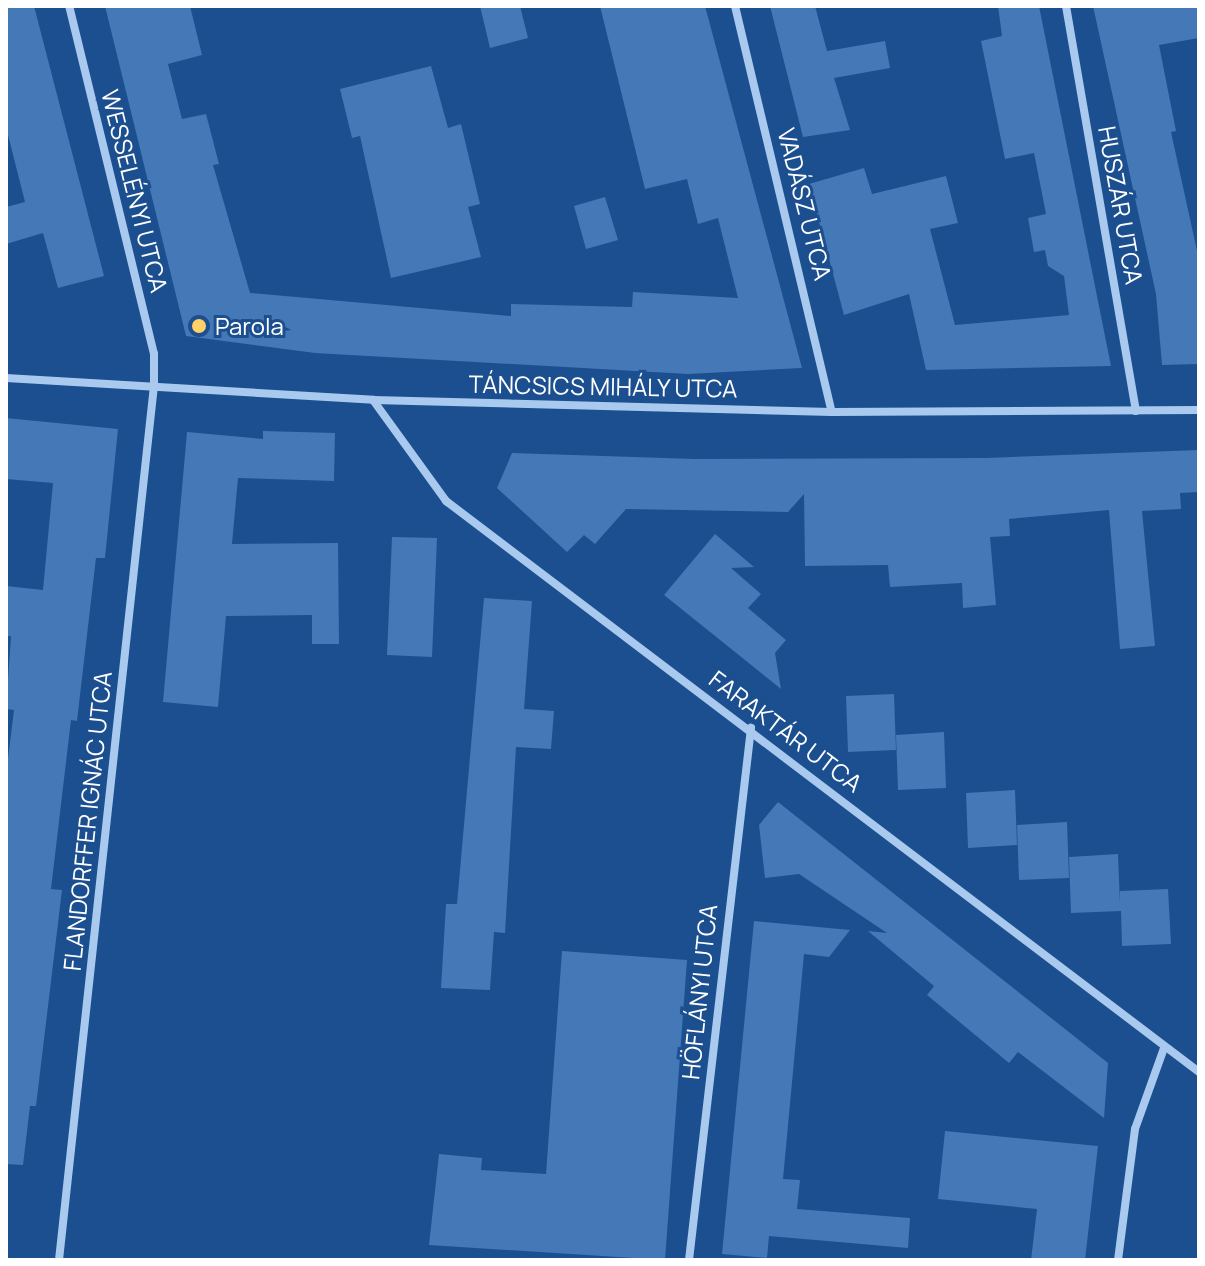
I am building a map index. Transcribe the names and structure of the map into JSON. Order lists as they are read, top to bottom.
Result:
{
  "streets": {
    "street": [
      "WESSELÉNYI UTCA",
      "VADÁSZ UTCA",
      "HUSZÁR UTCA",
      "TÁNCSICS MIHÁLY UTCA",
      "FARAKTÁR UTCA",
      "FLANDORFFER IGNÁC UTCA",
      "HÖFLÁNYI UTCA"
    ]
  },
  "crossings": [
    ["WESSELÉNYI UTCA", "TÁNCSICS MIHÁLY UTCA"],
    ["WESSELÉNYI UTCA", "FLANDORFFER IGNÁC UTCA"],
    ["VADÁSZ UTCA", "TÁNCSICS MIHÁLY UTCA"],
    ["HUSZÁR UTCA", "TÁNCSICS MIHÁLY UTCA"],
    ["TÁNCSICS MIHÁLY UTCA", "FARAKTÁR UTCA"],
    ["TÁNCSICS MIHÁLY UTCA", "FLANDORFFER IGNÁC UTCA"],
    ["FARAKTÁR UTCA", "HÖFLÁNYI UTCA"]
  ],
  "places": ["Parola"]
}
